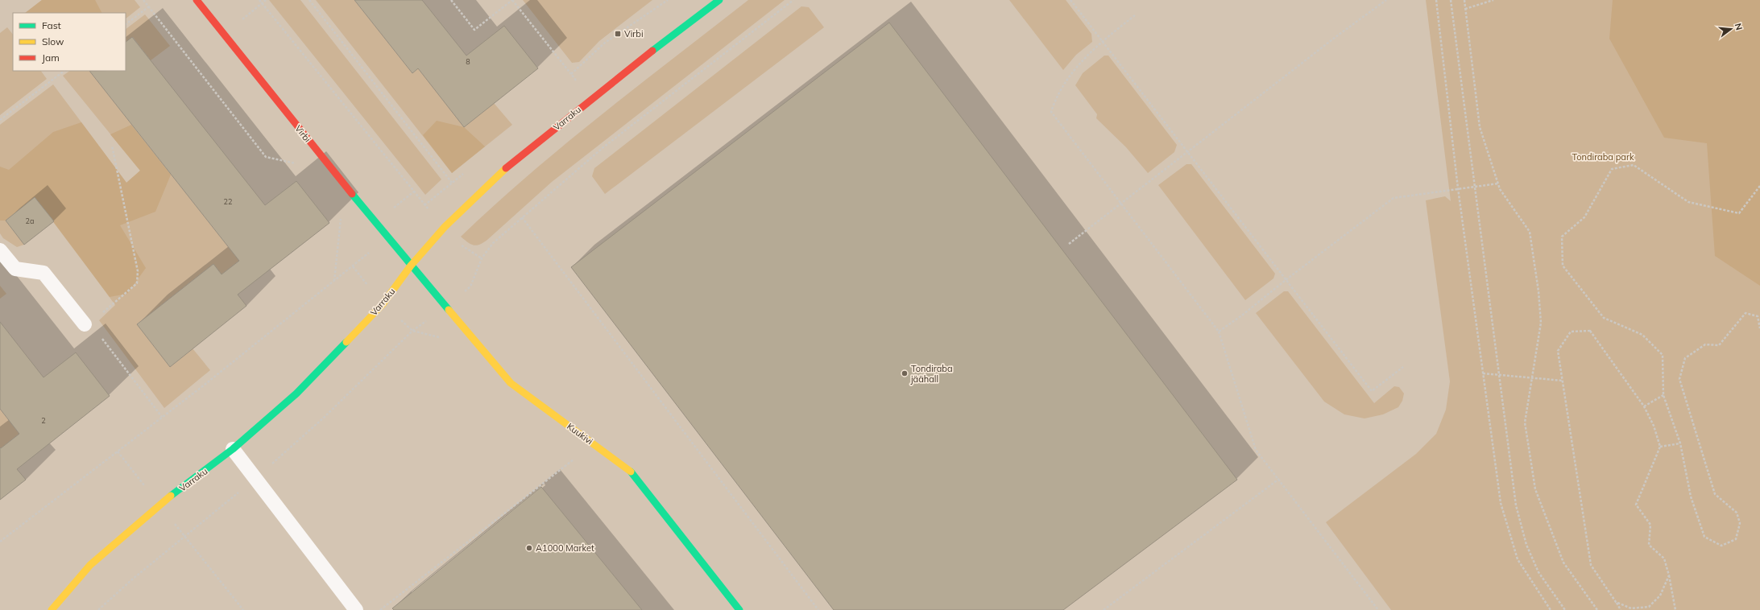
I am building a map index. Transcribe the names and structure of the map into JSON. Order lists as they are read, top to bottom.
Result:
{
  "streets": {
    "street": ["Varraku", "Virbi", "Kuukivi"]
  },
  "crossings": [
    ["Varraku", "Virbi"],
    ["Varraku", "Kuukivi"],
    ["Virbi", "Kuukivi"]
  ],
  "parks": ["Tondiraba park"],
  "places": {
    "transit": ["Virbi"],
    "other": ["Tondiraba jäähall", "A1000 Market"]
  },
  "house_numbers": [
    "8",
    "22",
    "2a",
    "2"
  ],
  "legend": ["Fast", "Slow", "Jam"],
  "north": "right"
}
